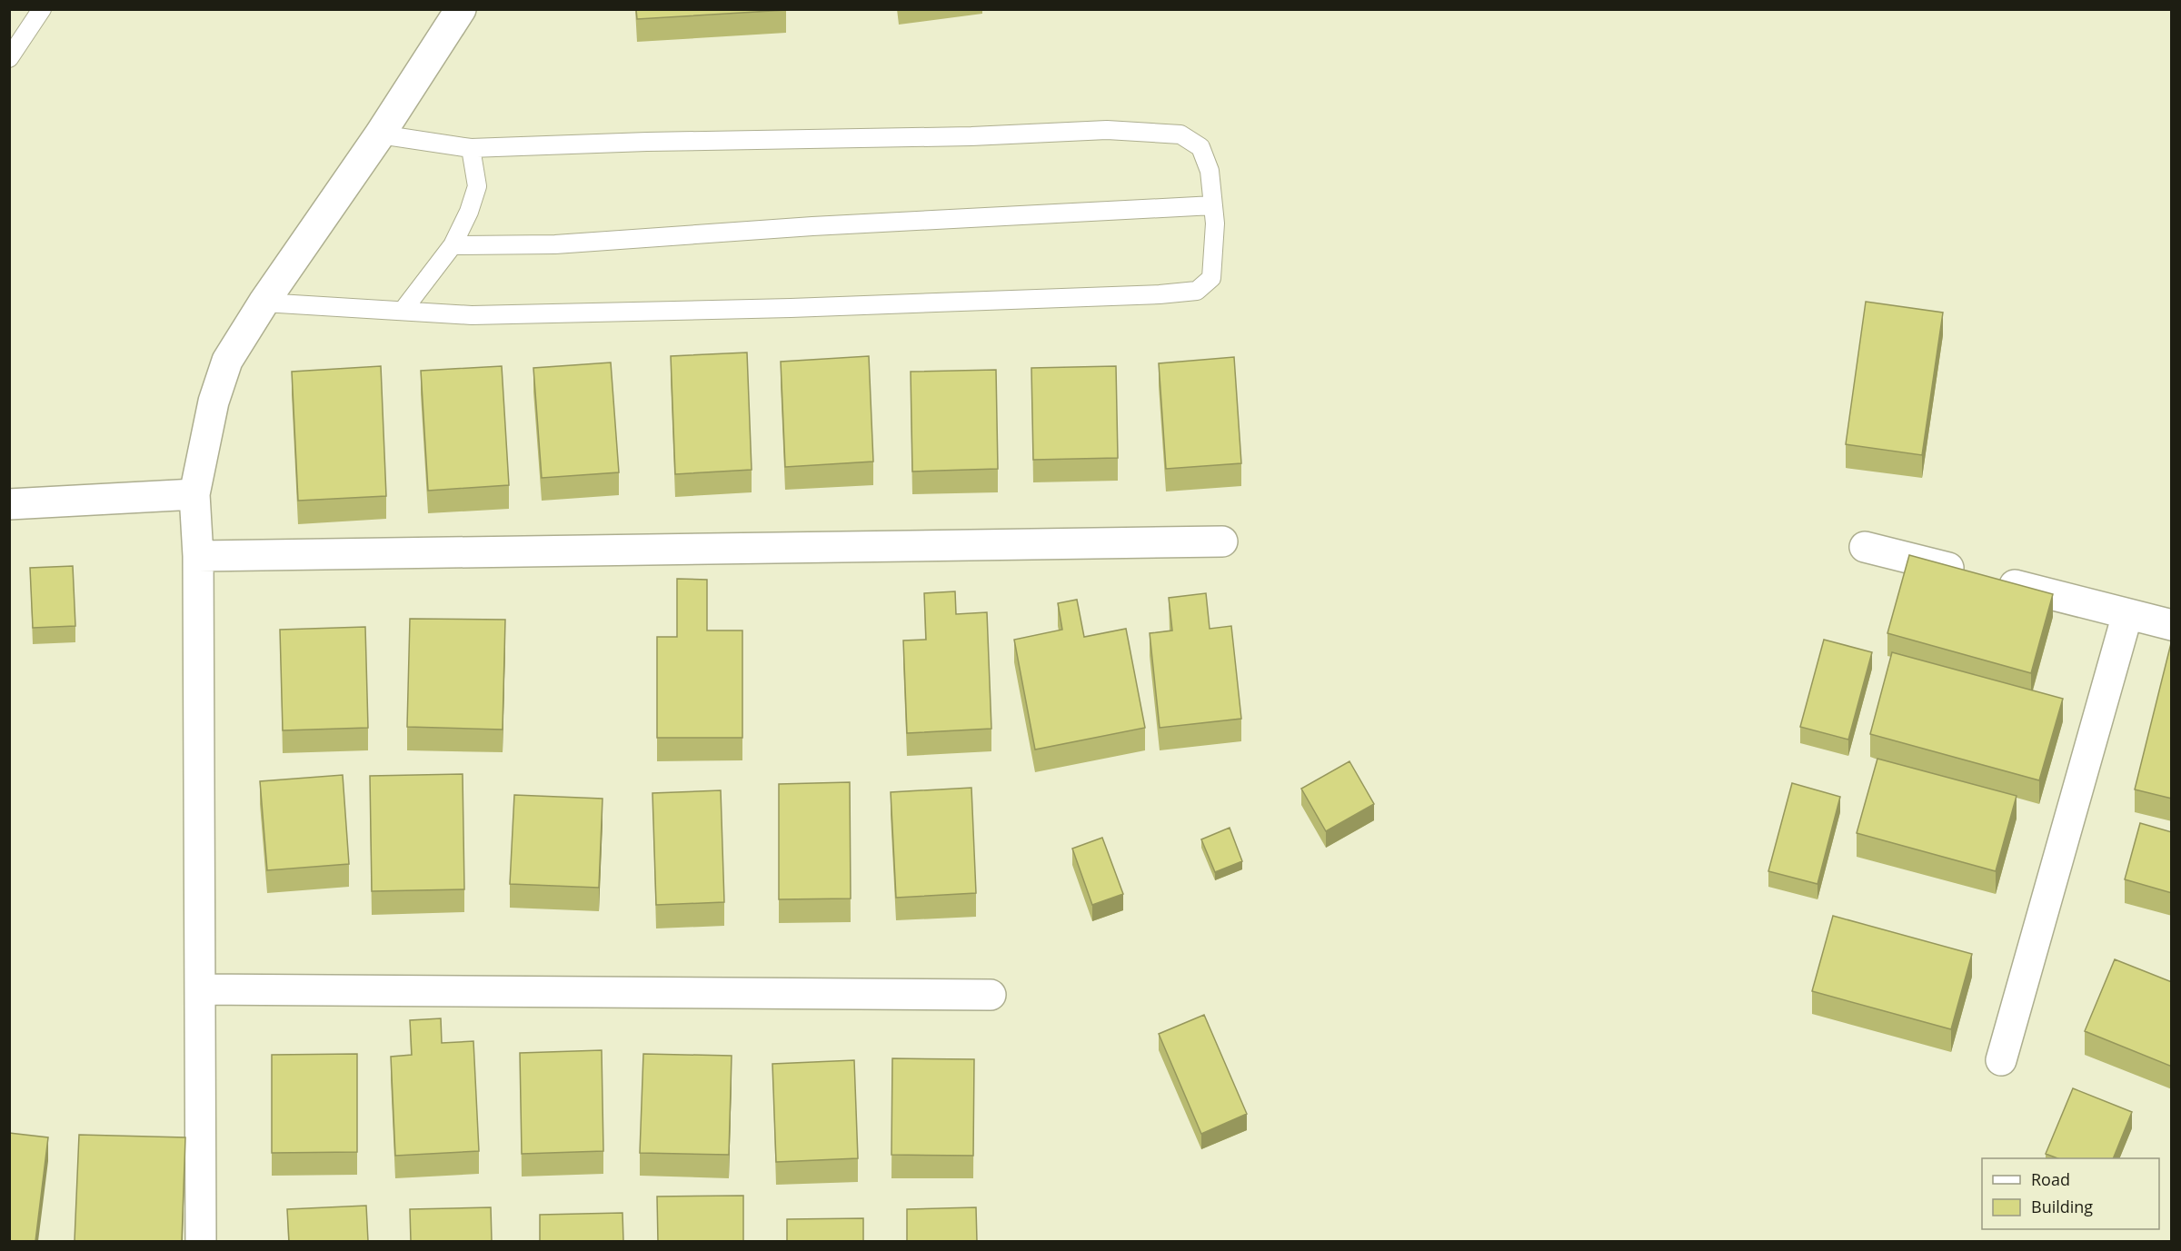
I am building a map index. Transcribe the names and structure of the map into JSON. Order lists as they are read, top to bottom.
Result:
{
  "legend": ["Road", "Building"]
}
